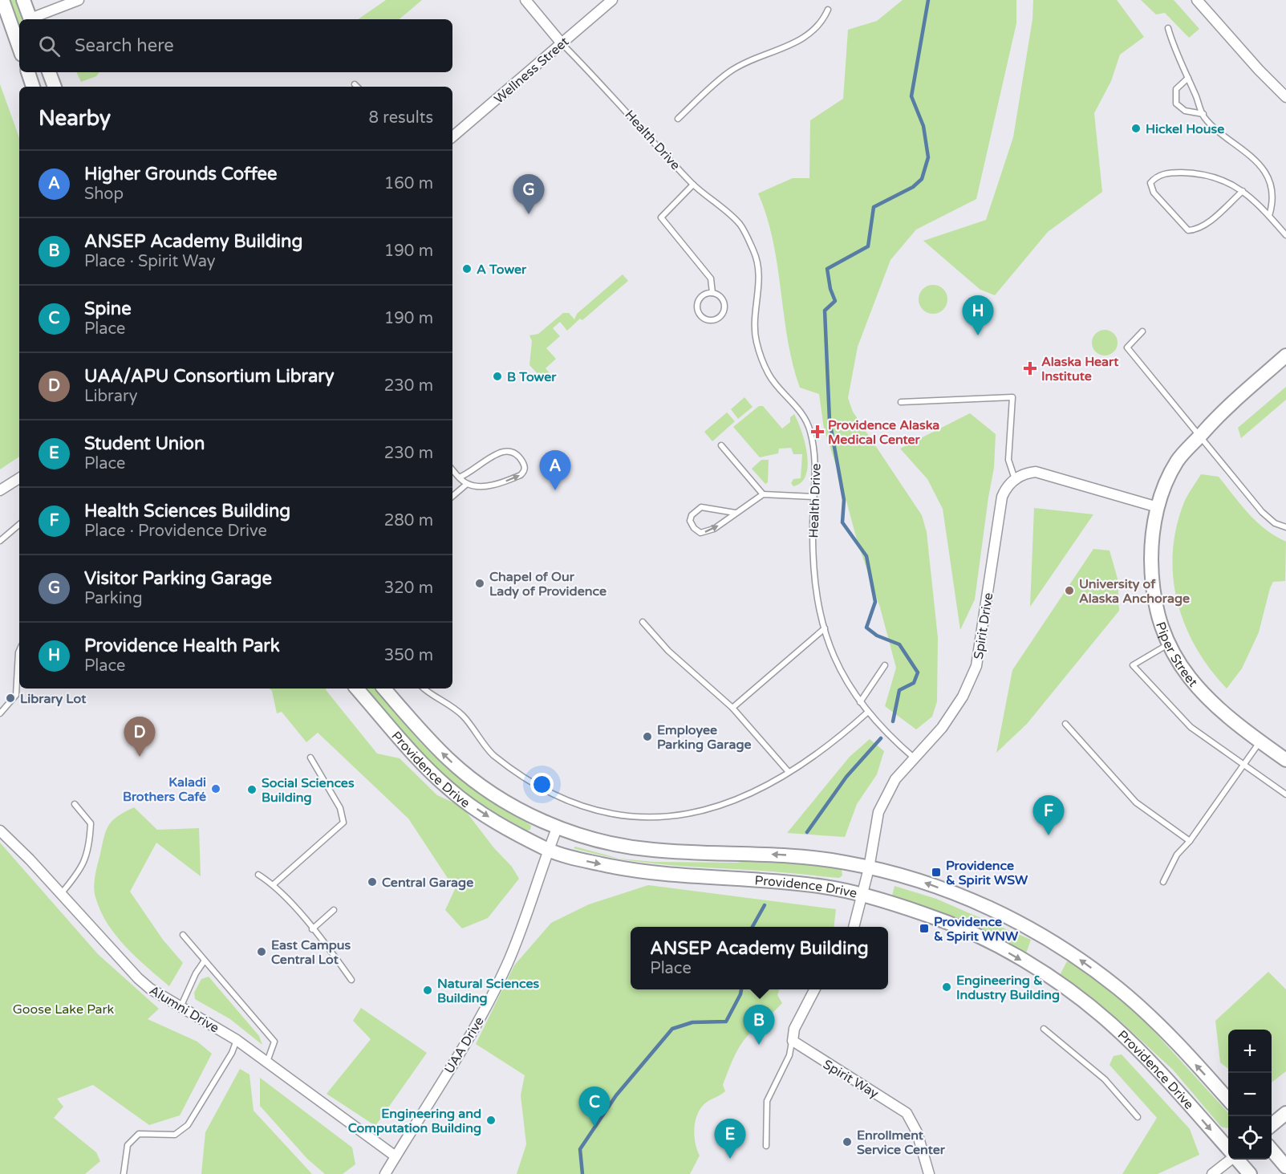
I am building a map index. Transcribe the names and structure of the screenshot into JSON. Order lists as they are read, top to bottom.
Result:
{
  "streets": {
    "main road": ["Piper Street", "Providence Drive"],
    "street": [
      "Wellness Street",
      "Health Drive",
      "Spirit Drive",
      "Alumni Drive",
      "UAA Drive",
      "Spirit Way"
    ]
  },
  "crossings": [
    ["Wellness Street", "Health Drive"],
    ["Health Drive", "Spirit Drive"],
    ["Spirit Drive", "Providence Drive"],
    ["Providence Drive", "UAA Drive"],
    ["Alumni Drive", "UAA Drive"]
  ],
  "parks": ["Goose Lake Park"],
  "places": {
    "other": [
      "Hickel House",
      "A Tower",
      "B Tower",
      "Chapel of Our Lady of Providence",
      "University of Alaska Anchorage",
      "Library Lot",
      "Employee Parking Garage",
      "Kaladi Brothers Café",
      "Social Sciences Building",
      "Central Garage",
      "East Campus Central Lot",
      "Engineering & Industry Building",
      "Natural Sciences Building",
      "Engineering and Computation Building",
      "Enrollment Service Center"
    ],
    "health": ["Alaska Heart Institute", "Providence Alaska Medical Center"],
    "transit": ["Providence & Spirit WSW", "Providence & Spirit WNW"]
  },
  "page": {
    "search": "Search here",
    "heading": ["Nearby", "8 results"],
    "list": [
      {
        "mark": "A",
        "name": "Higher Grounds Coffee",
        "note": "Shop",
        "value": "160 m"
      },
      {
        "mark": "B",
        "name": "ANSEP Academy Building",
        "note": "Place · Spirit Way",
        "value": "190 m"
      },
      {
        "mark": "C",
        "name": "Spine",
        "note": "Place",
        "value": "190 m"
      },
      {
        "mark": "D",
        "name": "UAA/APU Consortium Library",
        "note": "Library",
        "value": "230 m"
      },
      {
        "mark": "E",
        "name": "Student Union",
        "note": "Place",
        "value": "230 m"
      },
      {
        "mark": "F",
        "name": "Health Sciences Building",
        "note": "Place · Providence Drive",
        "value": "280 m"
      },
      {
        "mark": "G",
        "name": "Visitor Parking Garage",
        "note": "Parking",
        "value": "320 m"
      },
      {
        "mark": "H",
        "name": "Providence Health Park",
        "note": "Place",
        "value": "350 m"
      }
    ],
    "pins": [
      "G",
      "H",
      "A",
      "D",
      "F",
      "B",
      "C",
      "E"
    ],
    "popup": ["ANSEP Academy Building", "Place"],
    "map_buttons": ["+", "−"]
  }
}
